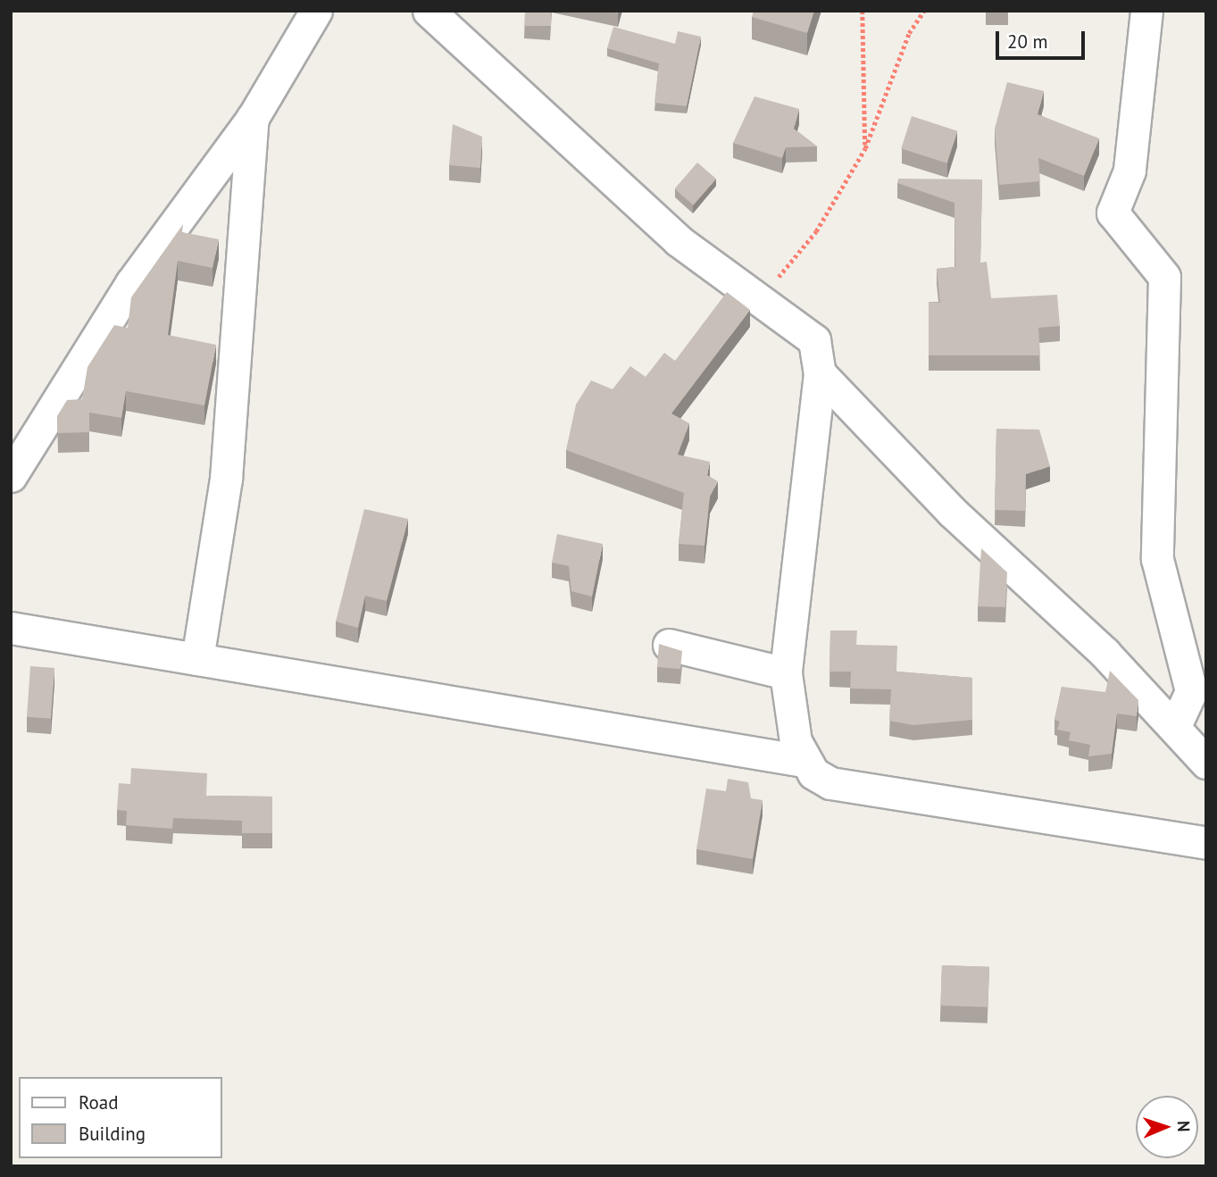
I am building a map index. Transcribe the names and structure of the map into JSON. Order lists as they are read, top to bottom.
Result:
{
  "legend": ["Road", "Building"],
  "scale_bar": "20 m",
  "north": "right"
}
